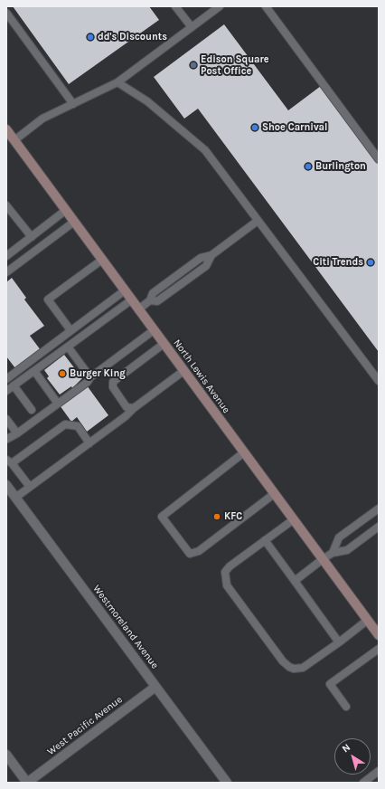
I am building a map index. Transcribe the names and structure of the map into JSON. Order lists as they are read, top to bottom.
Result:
{
  "streets": {
    "main road": ["North Lewis Avenue"],
    "street": ["Westmoreland Avenue", "West Pacific Avenue"]
  },
  "crossings": [
    ["Westmoreland Avenue", "West Pacific Avenue"]
  ],
  "places": [
    "dd's Discounts",
    "Edison Square Post Office",
    "Shoe Carnival",
    "Burlington",
    "Citi Trends",
    "Burger King",
    "KFC"
  ],
  "north": "top left"
}
